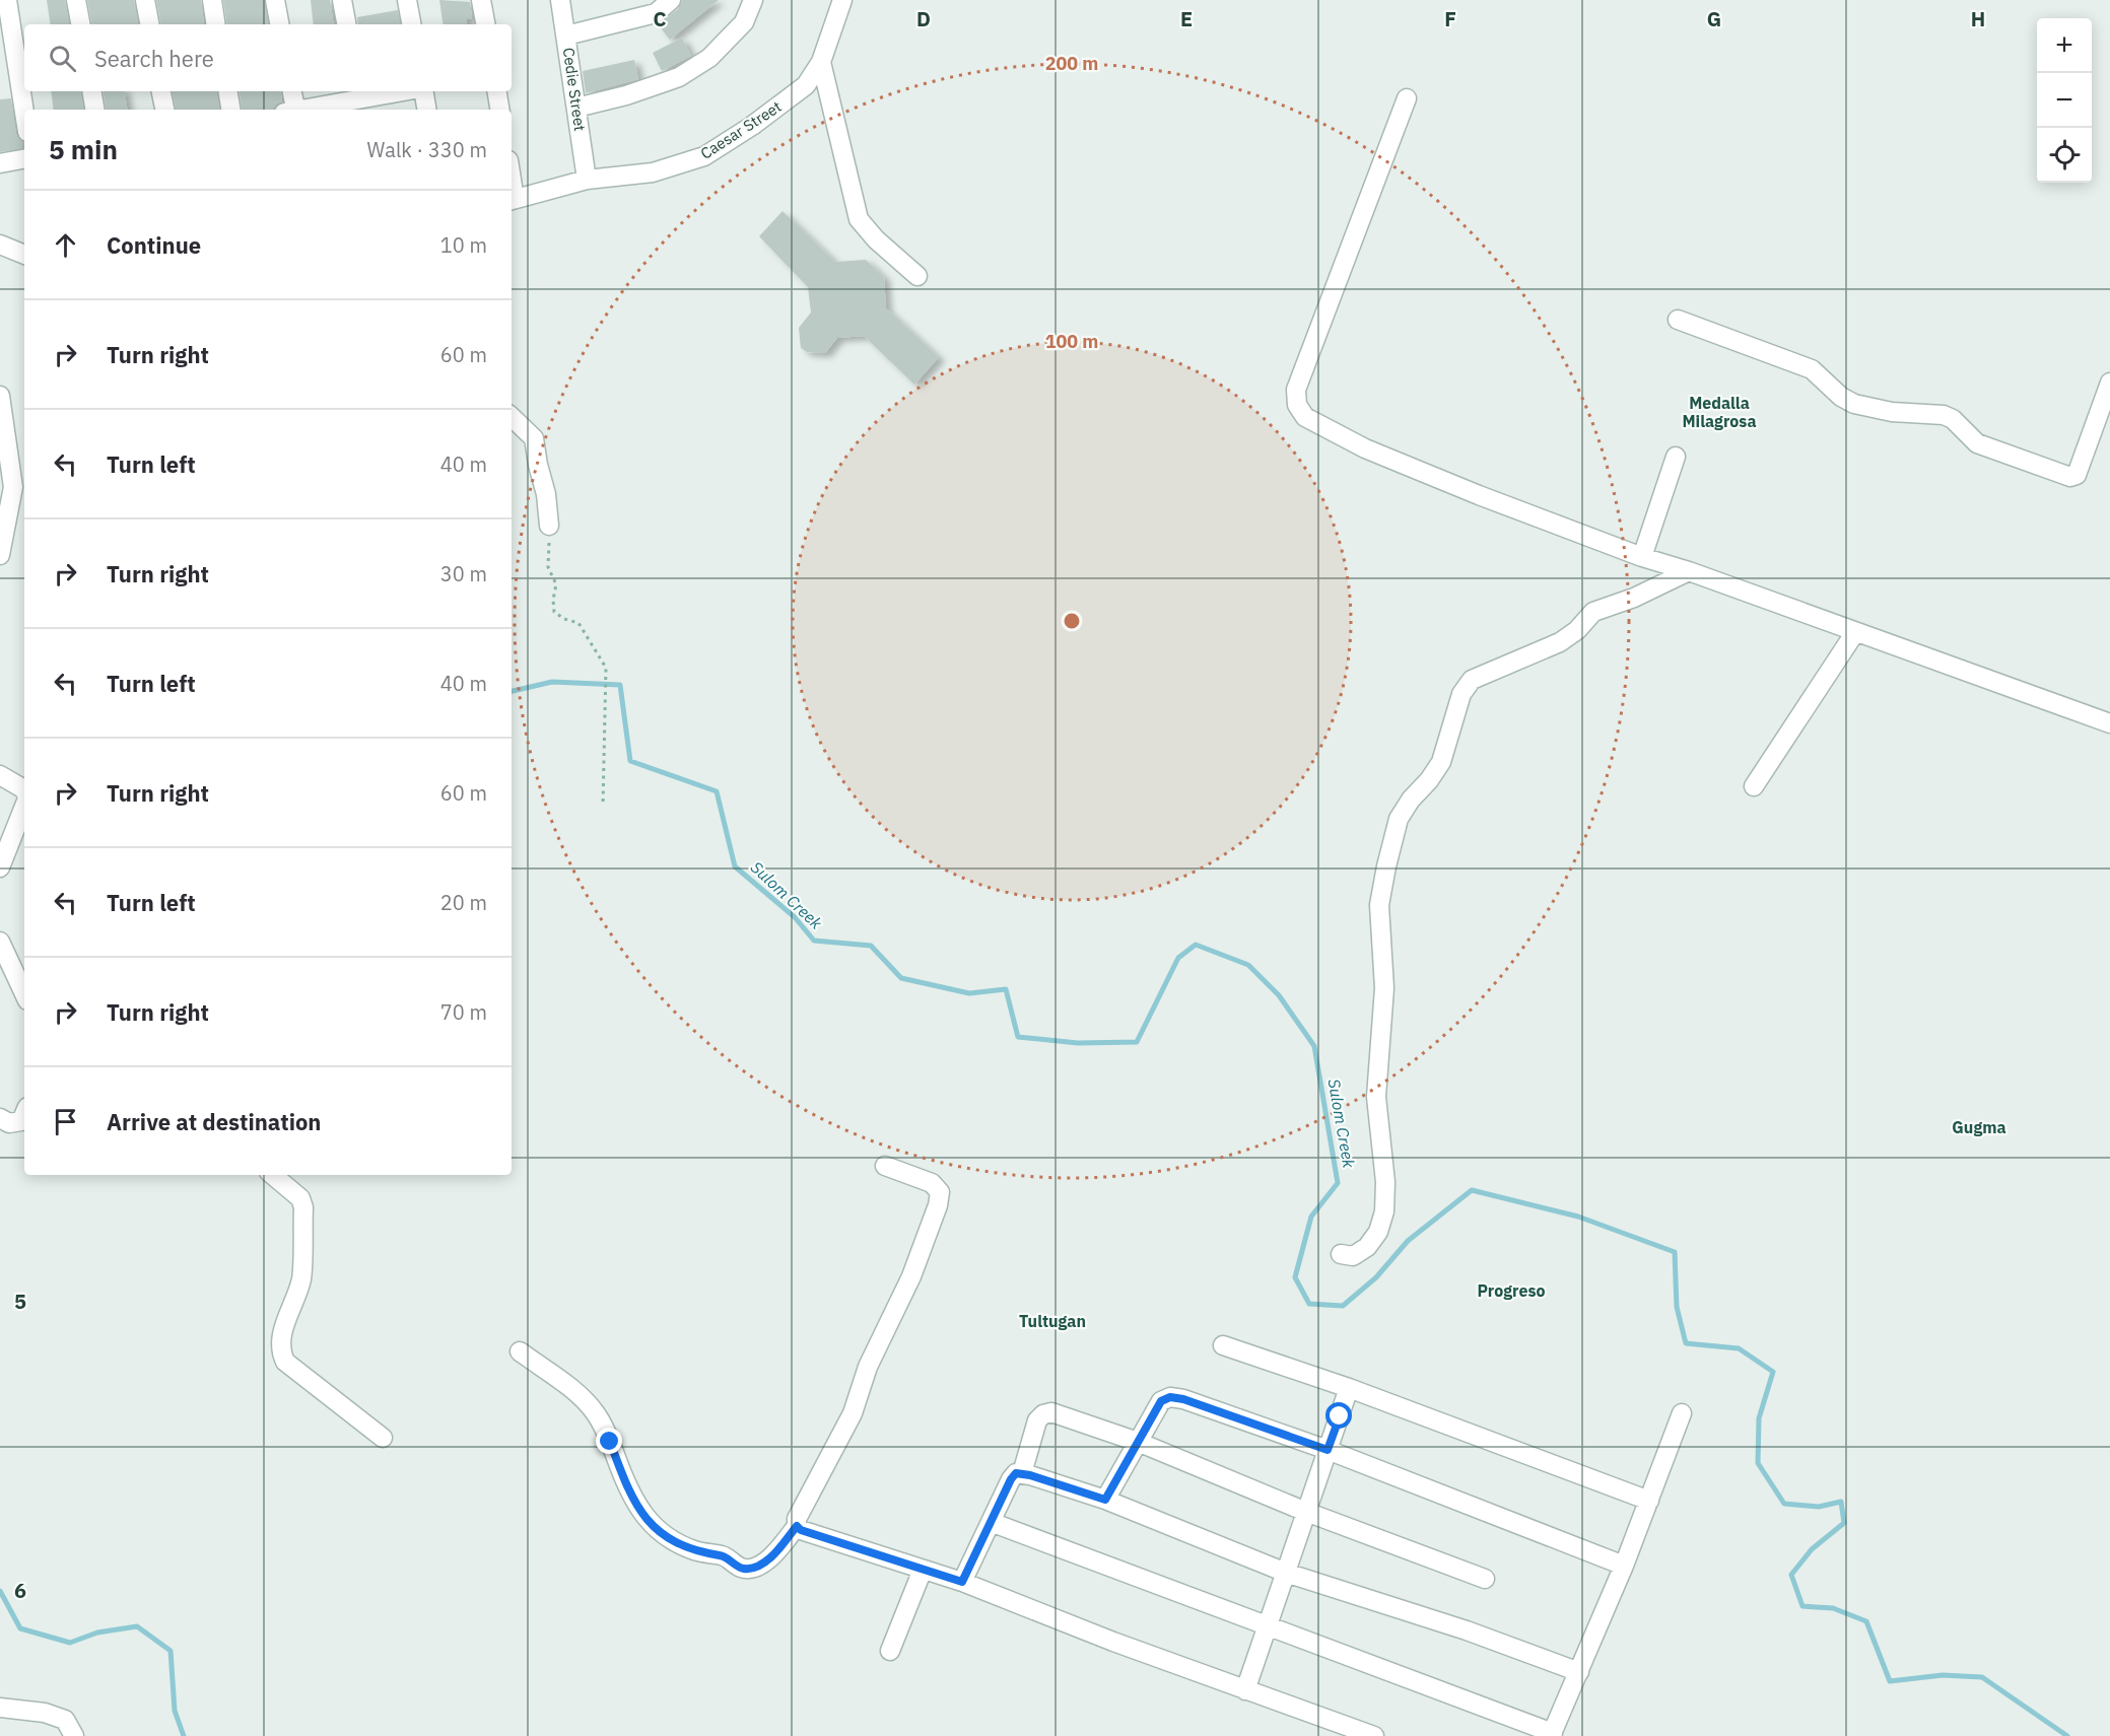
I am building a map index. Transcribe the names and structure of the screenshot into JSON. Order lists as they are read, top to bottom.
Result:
{
  "streets": {
    "street": ["Cedie Street", "Caesar Street"]
  },
  "crossings": [
    ["Cedie Street", "Caesar Street"]
  ],
  "districts": [
    "Medalla Milagrosa",
    "Gugma",
    "Progreso",
    "Tultugan"
  ],
  "water": ["Sulom Creek"],
  "page": {
    "map_buttons": ["+", "−"],
    "search": "Search here",
    "heading": ["5 min", "Walk · 330 m"],
    "list": [
      ["Continue", "10 m"],
      ["Turn right", "60 m"],
      ["Turn left", "40 m"],
      ["Turn right", "30 m"],
      ["Turn left", "40 m"],
      ["Turn right", "60 m"],
      ["Turn left", "20 m"],
      ["Turn right", "70 m"],
      "Arrive at destination"
    ]
  },
  "grid": {
    "columns": [
      "C",
      "D",
      "E",
      "F",
      "G",
      "H"
    ],
    "rows": ["5", "6"]
  },
  "rings": ["200 m", "100 m"]
}
